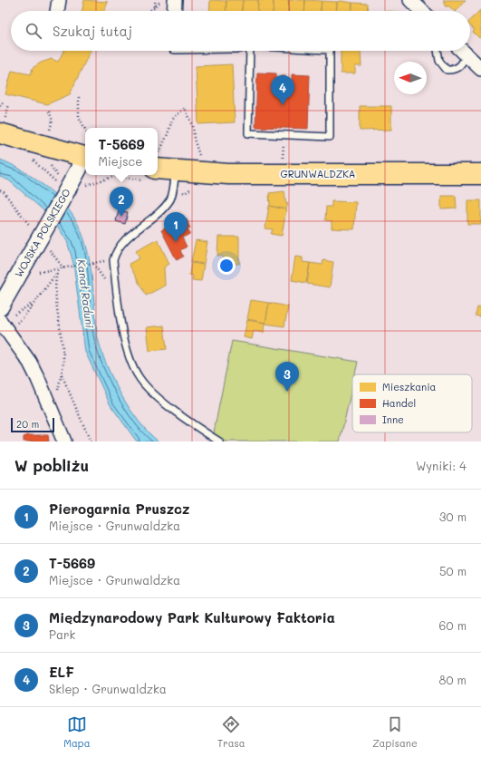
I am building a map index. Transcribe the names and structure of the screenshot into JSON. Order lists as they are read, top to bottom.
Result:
{
  "streets": {
    "main road": ["GRUNWALDZKA"],
    "street": ["WOJSKA POLSKIEGO"]
  },
  "water": ["Kanał Raduni"],
  "legend": ["Mieszkania", "Handel", "Inne"],
  "scale_bar": "20 m",
  "north": "left",
  "page": {
    "search": "Szukaj tutaj",
    "pins": [
      "4",
      "2",
      "1",
      "3"
    ],
    "popup": ["T-5669", "Miejsce"],
    "scale": "20 m",
    "heading": ["W pobliżu", "Wyniki: 4"],
    "list": [
      {
        "mark": "1",
        "name": "Pierogarnia Pruszcz",
        "note": "Miejsce · Grunwaldzka",
        "value": "30 m"
      },
      {
        "mark": "2",
        "name": "T-5669",
        "note": "Miejsce · Grunwaldzka",
        "value": "50 m"
      },
      {
        "mark": "3",
        "name": "Międzynarodowy Park Kulturowy Faktoria",
        "note": "Park",
        "value": "60 m"
      },
      {
        "mark": "4",
        "name": "ELF",
        "note": "Sklep · Grunwaldzka",
        "value": "80 m"
      }
    ],
    "nav": ["Mapa", "Trasa", "Zapisane"]
  }
}
